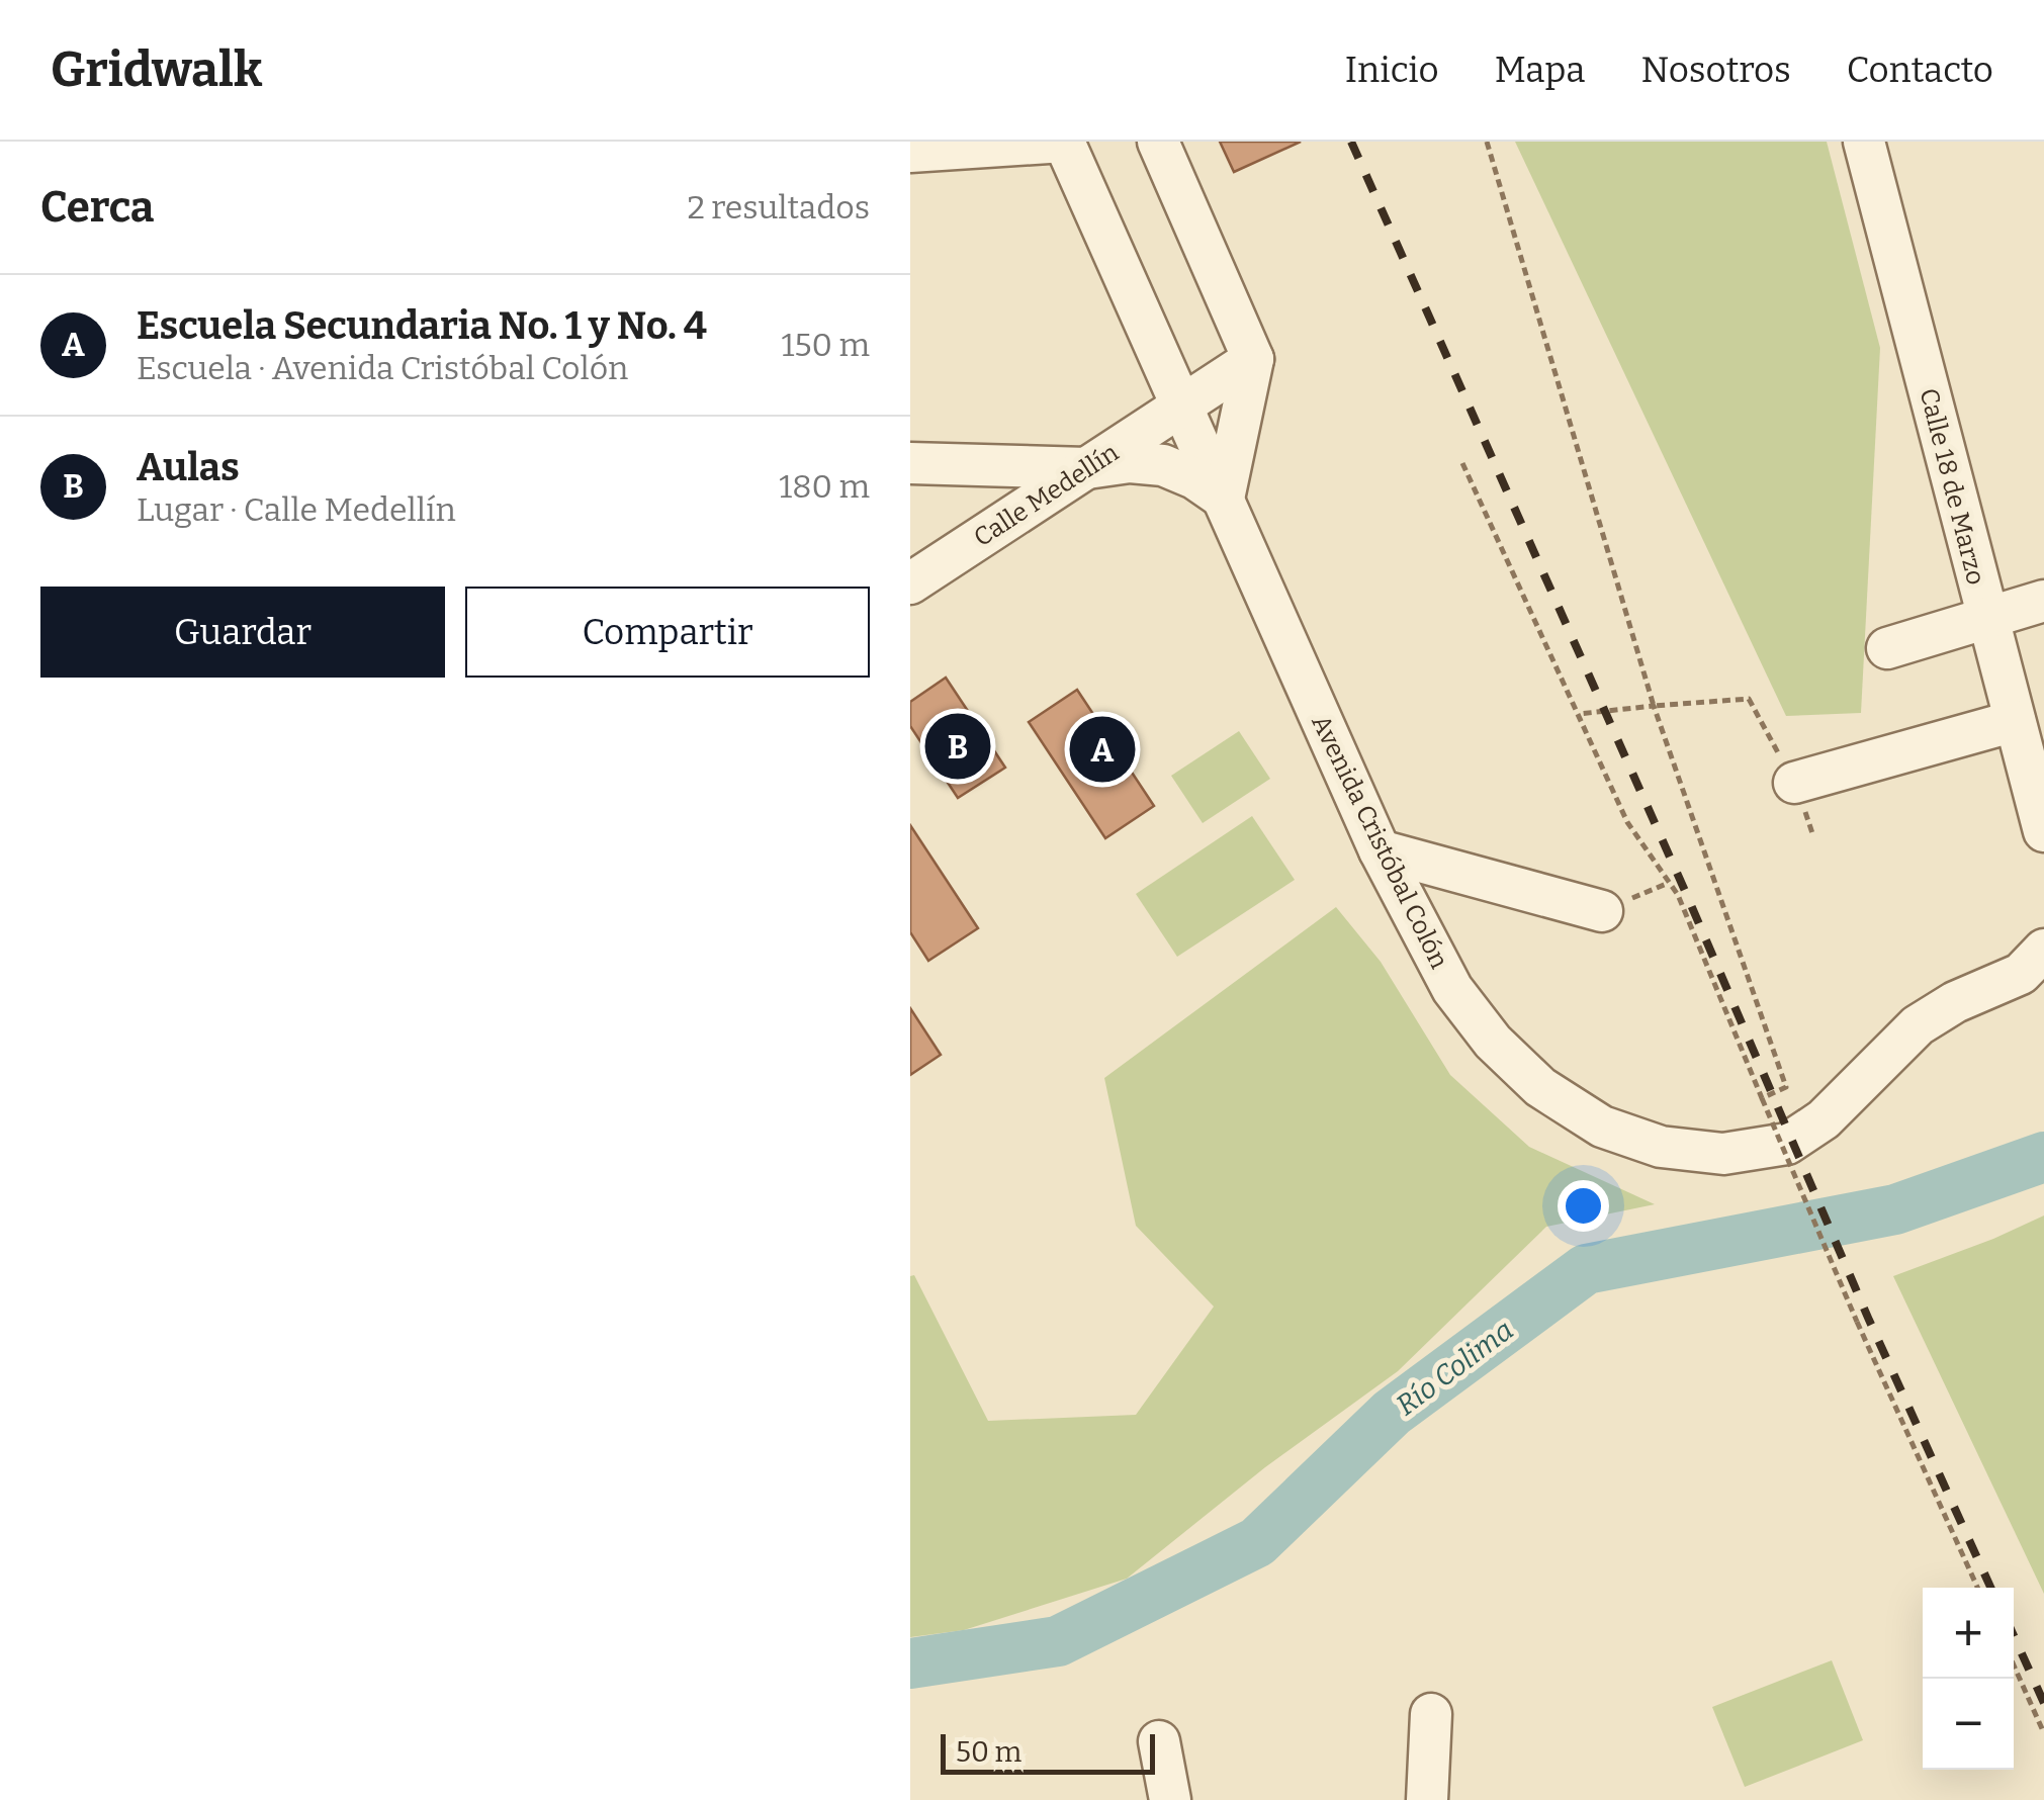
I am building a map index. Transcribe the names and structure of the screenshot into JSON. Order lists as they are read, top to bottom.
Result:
{
  "streets": {
    "street": ["Calle 18 de Marzo", "Calle Medellín", "Avenida Cristóbal Colón"]
  },
  "crossings": [
    ["Calle Medellín", "Avenida Cristóbal Colón"]
  ],
  "water": ["Río Colima"],
  "scale_bar": "50 m",
  "page": {
    "header": "Gridwalk",
    "nav": [
      "Inicio",
      "Mapa",
      "Nosotros",
      "Contacto"
    ],
    "heading": ["Cerca", "2 resultados"],
    "list": [
      {
        "mark": "A",
        "name": "Escuela Secundaria No. 1 y No. 4",
        "note": "Escuela · Avenida Cristóbal Colón",
        "value": "150 m"
      },
      {
        "mark": "B",
        "name": "Aulas",
        "note": "Lugar · Calle Medellín",
        "value": "180 m"
      }
    ],
    "buttons": ["Guardar", "Compartir"],
    "pins": ["B", "A"],
    "map_buttons": ["+", "−"],
    "scale": "50 m"
  }
}
